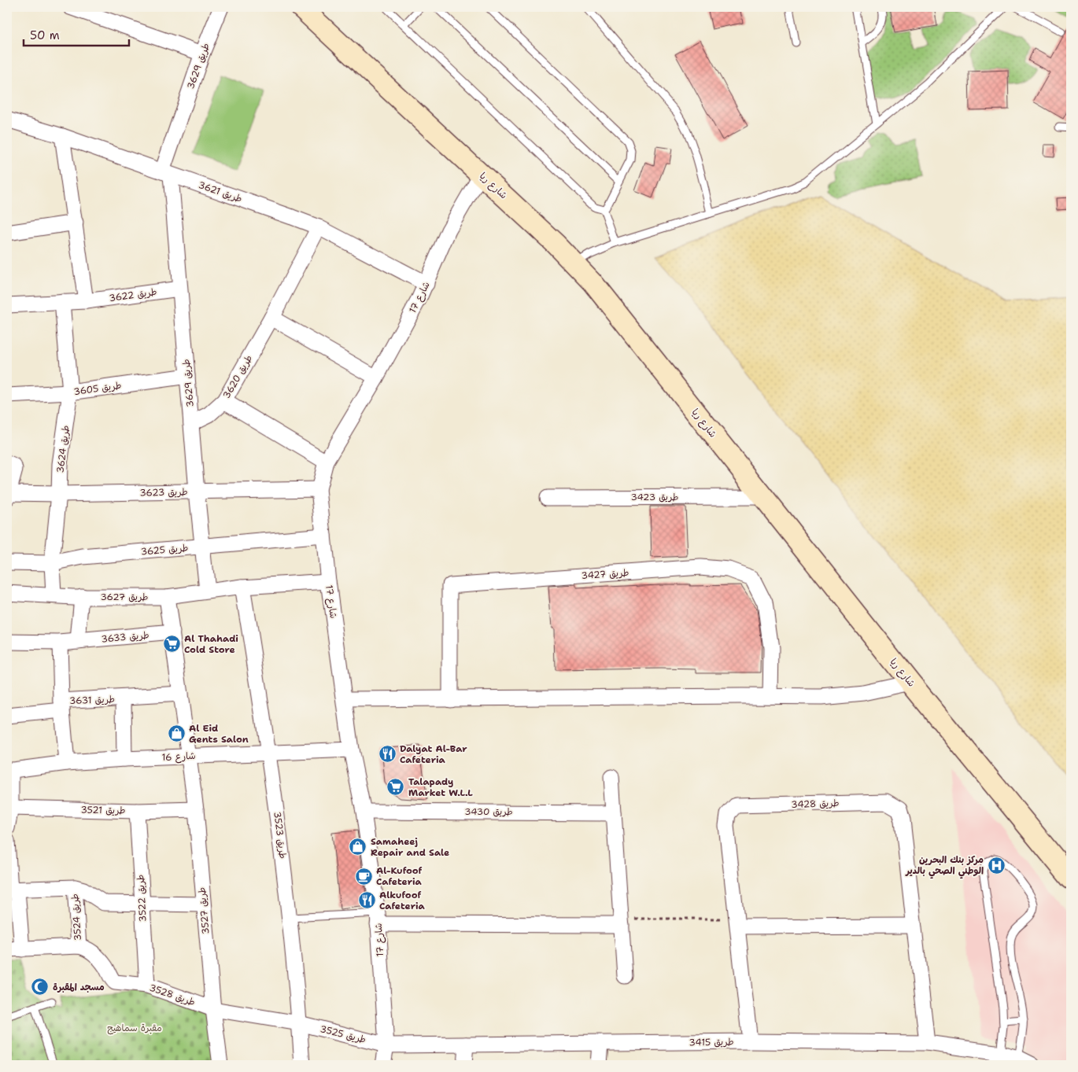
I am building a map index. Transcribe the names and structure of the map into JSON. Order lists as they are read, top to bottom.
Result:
{
  "streets": {
    "main road": ["شارع ريا"],
    "street": [
      "طريق 3629",
      "طريق 3621",
      "طريق 3622",
      "شارع 17",
      "طريق 3620",
      "طريق 3605",
      "طريق 3624",
      "طريق 3623",
      "طريق 3423",
      "طريق 3625",
      "طريق 3427",
      "طريق 3627",
      "طريق 3633",
      "طريق 3631",
      "شارع 16",
      "طريق 3428",
      "طريق 3521",
      "طريق 3430",
      "طريق 3523",
      "طريق 3522",
      "طريق 3527",
      "طريق 3524",
      "طريق 3528",
      "طريق 3525",
      "طريق 3415"
    ]
  },
  "crossings": [
    ["طريق 3629", "طريق 3621"],
    ["طريق 3629", "طريق 3622"],
    ["طريق 3629", "طريق 3620"],
    ["طريق 3629", "طريق 3605"],
    ["طريق 3629", "طريق 3623"],
    ["طريق 3629", "طريق 3625"],
    ["طريق 3629", "طريق 3627"],
    ["شارع ريا", "شارع 17"],
    ["شارع ريا", "طريق 3423"],
    ["طريق 3621", "شارع 17"],
    ["طريق 3621", "طريق 3620"],
    ["طريق 3622", "طريق 3624"],
    ["شارع 17", "طريق 3623"],
    ["شارع 17", "طريق 3625"],
    ["شارع 17", "طريق 3627"],
    ["شارع 17", "شارع 16"],
    ["شارع 17", "طريق 3430"],
    ["شارع 17", "طريق 3525"],
    ["شارع 17", "طريق 3415"],
    ["طريق 3605", "طريق 3624"],
    ["طريق 3624", "طريق 3623"],
    ["طريق 3624", "طريق 3625"],
    ["طريق 3624", "طريق 3627"],
    ["طريق 3633", "طريق 3631"],
    ["طريق 3631", "شارع 16"],
    ["شارع 16", "طريق 3523"],
    ["شارع 16", "طريق 3527"],
    ["طريق 3428", "طريق 3415"],
    ["طريق 3521", "طريق 3522"],
    ["طريق 3521", "طريق 3527"],
    ["طريق 3523", "طريق 3525"],
    ["طريق 3522", "طريق 3524"],
    ["طريق 3522", "طريق 3528"],
    ["طريق 3527", "طريق 3524"],
    ["طريق 3527", "طريق 3528"],
    ["طريق 3527", "طريق 3525"],
    ["طريق 3524", "طريق 3528"],
    ["طريق 3528", "طريق 3525"],
    ["طريق 3525", "طريق 3415"]
  ],
  "parks": ["مقبرة سماهيج"],
  "places": {
    "supermarket": ["Al Thahadi Cold Store", "Talapady Market W.L.L"],
    "shop": ["Al Eid Gents Salon", "Samaheej Repair and Sale"],
    "restaurant": ["Dalyat Al-Bar Cafeteria", "Alkufoof Cafeteria"],
    "hospital": ["مركز بنك البحرين الوطني الصحي بالدير"],
    "cafe": ["Al-Kufoof Cafeteria"],
    "mosque": ["مسجد المقبرة"]
  },
  "scale_bar": "50 m"
}
